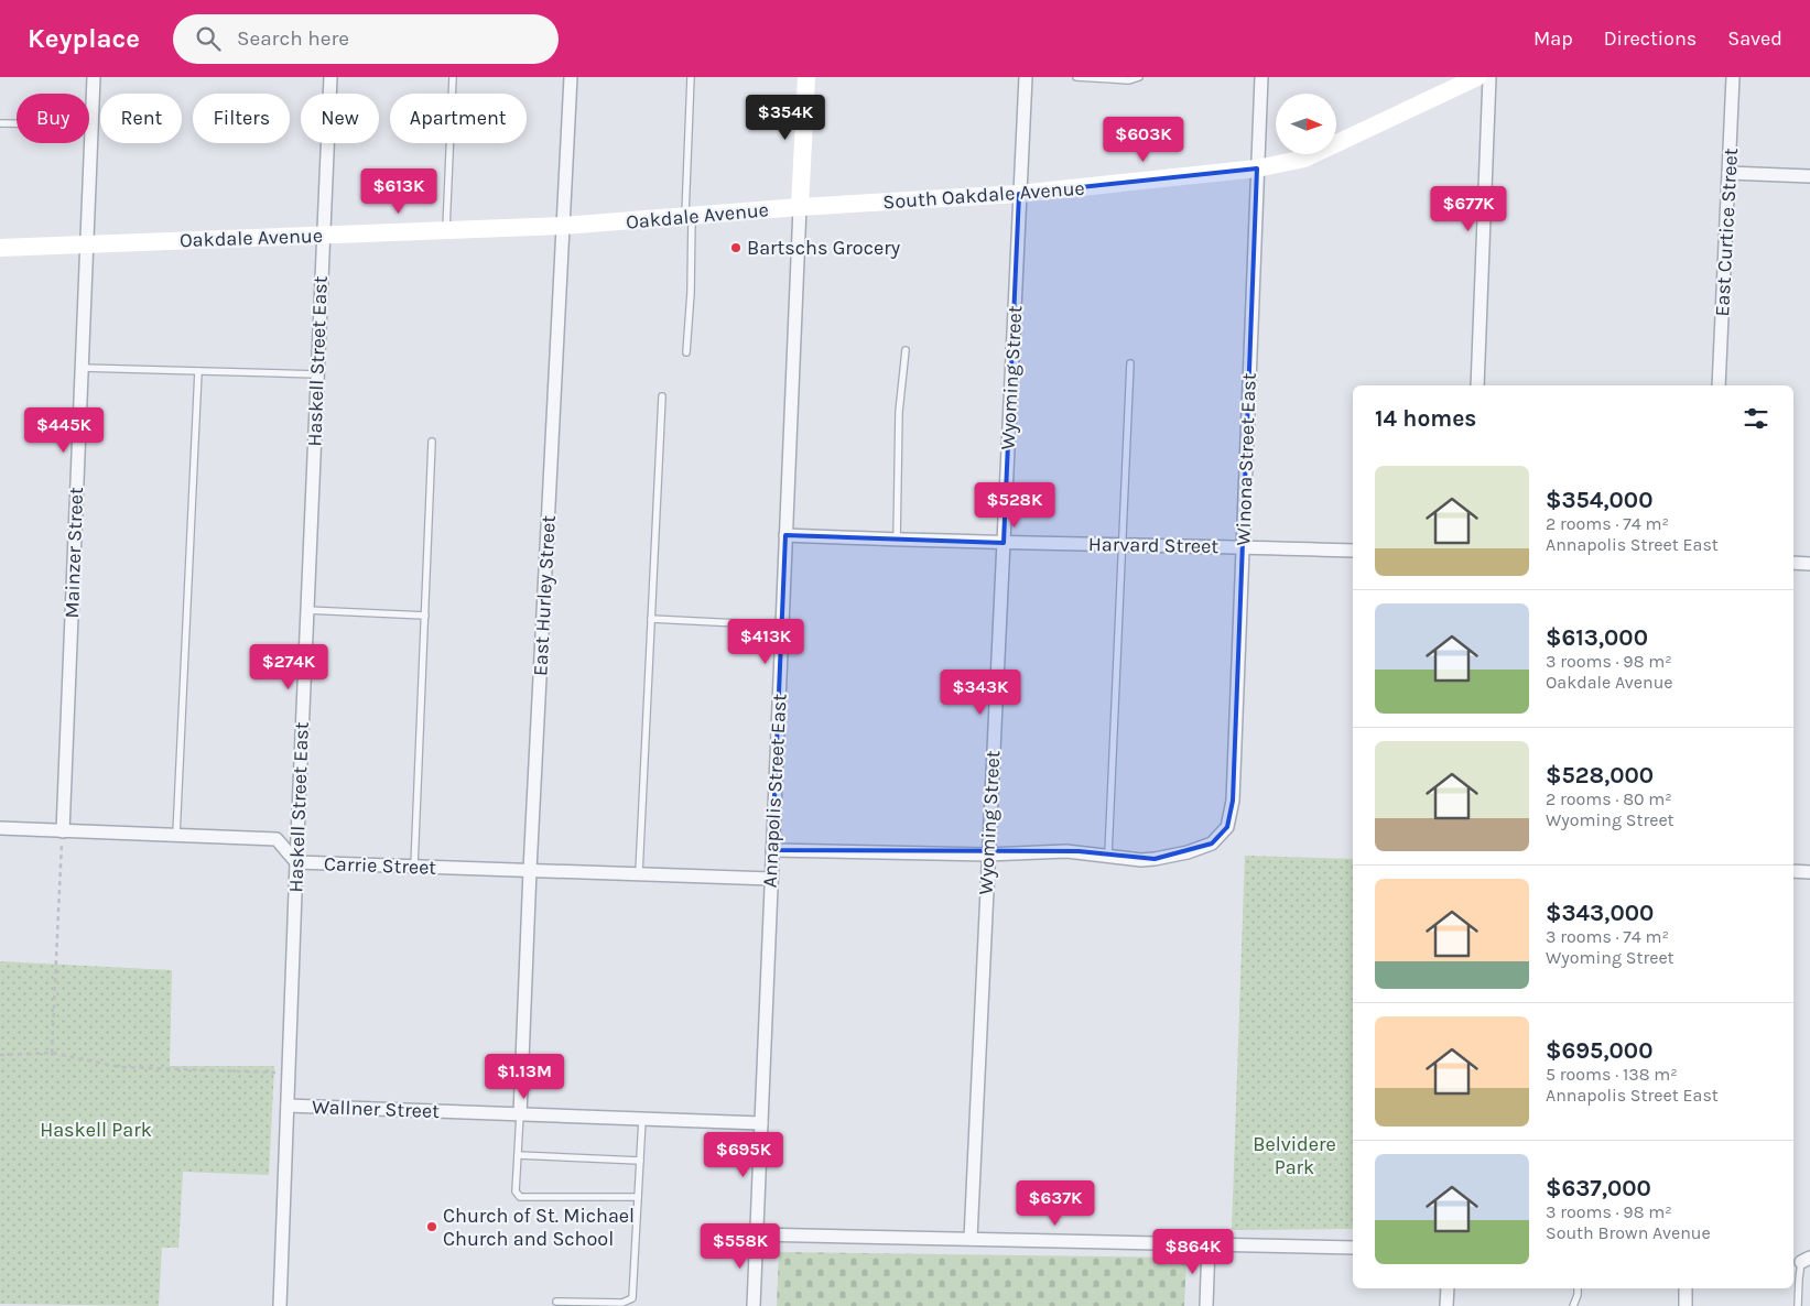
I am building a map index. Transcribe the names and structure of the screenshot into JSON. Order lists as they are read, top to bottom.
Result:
{
  "streets": {
    "street": [
      "South Oakdale Avenue",
      "Oakdale Avenue",
      "East Curtice Street",
      "Haskell Street East",
      "Wyoming Street",
      "Winona Street East",
      "Harvard Street",
      "Mainzer Street",
      "East Hurley Street",
      "Annapolis Street East",
      "Carrie Street",
      "Wallner Street"
    ]
  },
  "crossings": [
    ["South Oakdale Avenue", "Oakdale Avenue"],
    ["South Oakdale Avenue", "Wyoming Street"],
    ["South Oakdale Avenue", "Winona Street East"],
    ["South Oakdale Avenue", "Annapolis Street East"],
    ["Oakdale Avenue", "Haskell Street East"],
    ["Oakdale Avenue", "Mainzer Street"],
    ["Oakdale Avenue", "East Hurley Street"],
    ["Oakdale Avenue", "Annapolis Street East"],
    ["Haskell Street East", "Carrie Street"],
    ["Haskell Street East", "Wallner Street"],
    ["Wyoming Street", "Harvard Street"],
    ["Winona Street East", "Harvard Street"],
    ["Harvard Street", "Annapolis Street East"],
    ["Mainzer Street", "Carrie Street"],
    ["East Hurley Street", "Carrie Street"],
    ["East Hurley Street", "Wallner Street"],
    ["Annapolis Street East", "Carrie Street"],
    ["Annapolis Street East", "Wallner Street"]
  ],
  "parks": ["Haskell Park", "Belvidere Park"],
  "places": ["Bartschs Grocery", "Church of St. Michael Church and School"],
  "north": "right",
  "page": {
    "header": "Keyplace",
    "search": "Search here",
    "nav": ["Map", "Directions", "Saved"],
    "chip": [
      "Buy",
      "Rent",
      "Filters",
      "New",
      "Apartment"
    ],
    "price": [
      "$354K",
      "$603K",
      "$613K",
      "$677K",
      "$445K",
      "$528K",
      "$413K",
      "$274K",
      "$343K",
      "$1.13M",
      "$695K",
      "$637K",
      "$558K",
      "$864K"
    ],
    "heading": "14 homes",
    "list": [
      {
        "name": "$354,000",
        "note": "2 rooms · 74 m² · Annapolis Street East"
      },
      {
        "name": "$613,000",
        "note": "3 rooms · 98 m² · Oakdale Avenue"
      },
      {
        "name": "$528,000",
        "note": "2 rooms · 80 m² · Wyoming Street"
      },
      {
        "name": "$343,000",
        "note": "3 rooms · 74 m² · Wyoming Street"
      },
      {
        "name": "$695,000",
        "note": "5 rooms · 138 m² · Annapolis Street East"
      },
      {
        "name": "$637,000",
        "note": "3 rooms · 98 m² · South Brown Avenue"
      }
    ]
  }
}
